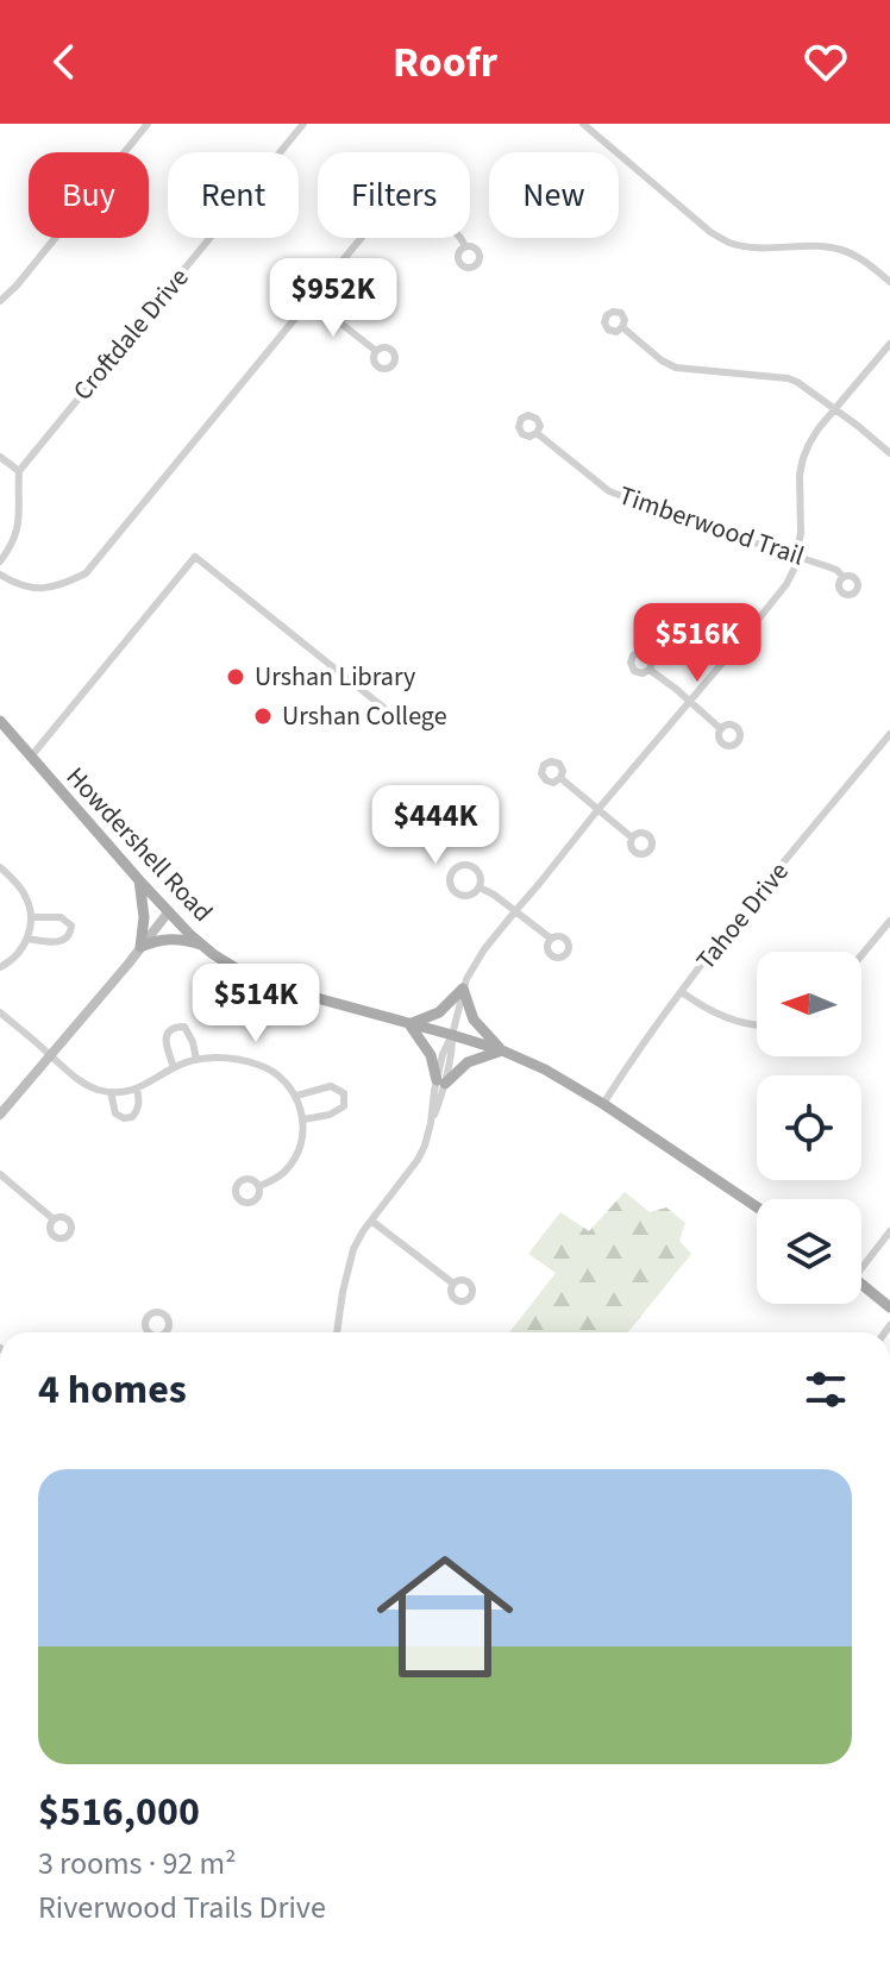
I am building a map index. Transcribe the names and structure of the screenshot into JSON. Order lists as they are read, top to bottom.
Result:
{
  "streets": {
    "main road": ["Howdershell Road"],
    "street": ["Croftdale Drive", "Timberwood Trail", "Tahoe Drive"]
  },
  "crossings": [
    ["Howdershell Road", "Tahoe Drive"]
  ],
  "places": ["Urshan Library", "Urshan College"],
  "north": "left",
  "page": {
    "header": "Roofr",
    "chip": [
      "Buy",
      "Rent",
      "Filters",
      "New"
    ],
    "price": [
      "$952K",
      "$516K",
      "$444K",
      "$514K"
    ],
    "heading": "4 homes",
    "list": [
      {
        "name": "$516,000",
        "note": "3 rooms · 92 m² · Riverwood Trails Drive"
      }
    ]
  }
}
